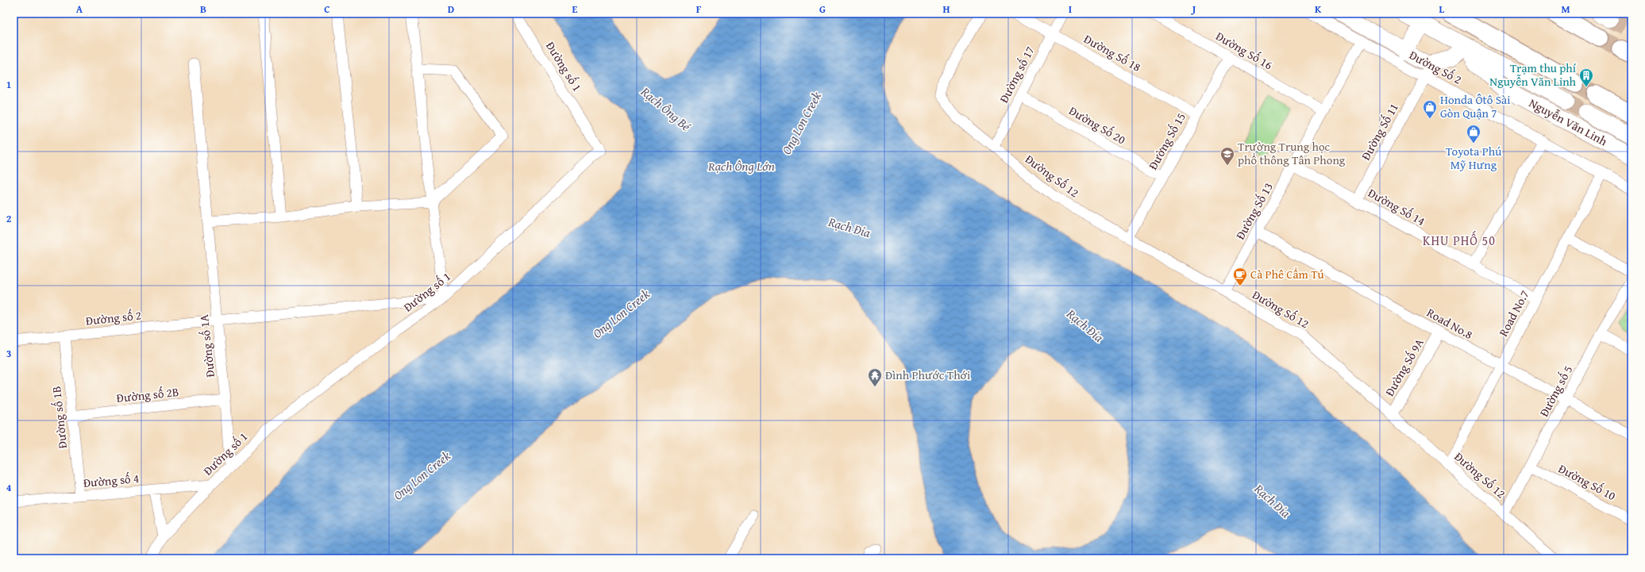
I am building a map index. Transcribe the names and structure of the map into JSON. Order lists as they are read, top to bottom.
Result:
{
  "streets": {
    "main road": ["Nguyễn Văn Linh"],
    "street": [
      "Đường Số 16",
      "Đường Số 18",
      "Đường số 1",
      "Đường Số 2",
      "Đường số 17",
      "Đường Số 20",
      "Đường Số 11",
      "Đường Số 15",
      "Đường Số 12",
      "Đường Số 14",
      "Đường Số 13",
      "Road No.7",
      "Đường số 2",
      "Road No.8",
      "Đường số 1A",
      "Đường Số 9A",
      "Đường số 5",
      "Đường số 2B",
      "Đường số 1B",
      "Đường số 4",
      "Đường Số 10"
    ]
  },
  "crossings": [
    ["Đường Số 16", "Đường Số 15"],
    ["Đường Số 16", "Đường Số 13"],
    ["Đường Số 18", "Đường số 17"],
    ["Đường Số 18", "Đường Số 15"],
    ["Đường số 1", "Đường số 2"],
    ["Đường số 1", "Đường số 1A"],
    ["Đường số 1", "Đường số 4"],
    ["Đường Số 2", "Đường Số 11"],
    ["Đường Số 2", "Đường Số 13"],
    ["Đường Số 2", "Road No.7"],
    ["Đường số 17", "Đường Số 20"],
    ["Đường số 17", "Đường Số 12"],
    ["Đường Số 20", "Đường Số 15"],
    ["Đường Số 11", "Đường Số 14"],
    ["Đường Số 15", "Đường Số 12"],
    ["Đường Số 12", "Đường Số 13"],
    ["Đường Số 12", "Road No.7"],
    ["Đường Số 12", "Đường Số 9A"],
    ["Đường Số 12", "Đường số 5"],
    ["Đường Số 14", "Đường Số 13"],
    ["Đường Số 14", "Road No.7"],
    ["Đường Số 13", "Road No.8"],
    ["Road No.7", "Road No.8"],
    ["Đường số 2", "Đường số 1A"],
    ["Đường số 2", "Đường số 1B"],
    ["Road No.8", "Đường Số 9A"],
    ["Road No.8", "Đường số 5"],
    ["Đường số 1A", "Đường số 2B"],
    ["Đường số 5", "Đường Số 10"],
    ["Đường số 2B", "Đường số 1B"],
    ["Đường số 1B", "Đường số 4"]
  ],
  "districts": ["KHU PHỐ 50"],
  "water": [
    "Rạch Ông Bé",
    "Ong Lon Creek",
    "Rạch Ông Lớn",
    "Rạch Đỉa"
  ],
  "places": {
    "building": ["Trạm thu phí Nguyễn Văn Linh"],
    "shop": ["Honda Ôtô Sài Gòn Quận 7", "Toyota Phú Mỹ Hưng"],
    "school or university": ["Trường Trung học phổ thông Tân Phong"],
    "cafe": ["Cà Phê Cẩm Tú"],
    "temple": ["Đình Phước Thới"]
  },
  "grid": {
    "columns": [
      "A",
      "B",
      "C",
      "D",
      "E",
      "F",
      "G",
      "H",
      "I",
      "J",
      "K",
      "L",
      "M"
    ],
    "rows": [
      "1",
      "2",
      "3",
      "4"
    ]
  }
}
